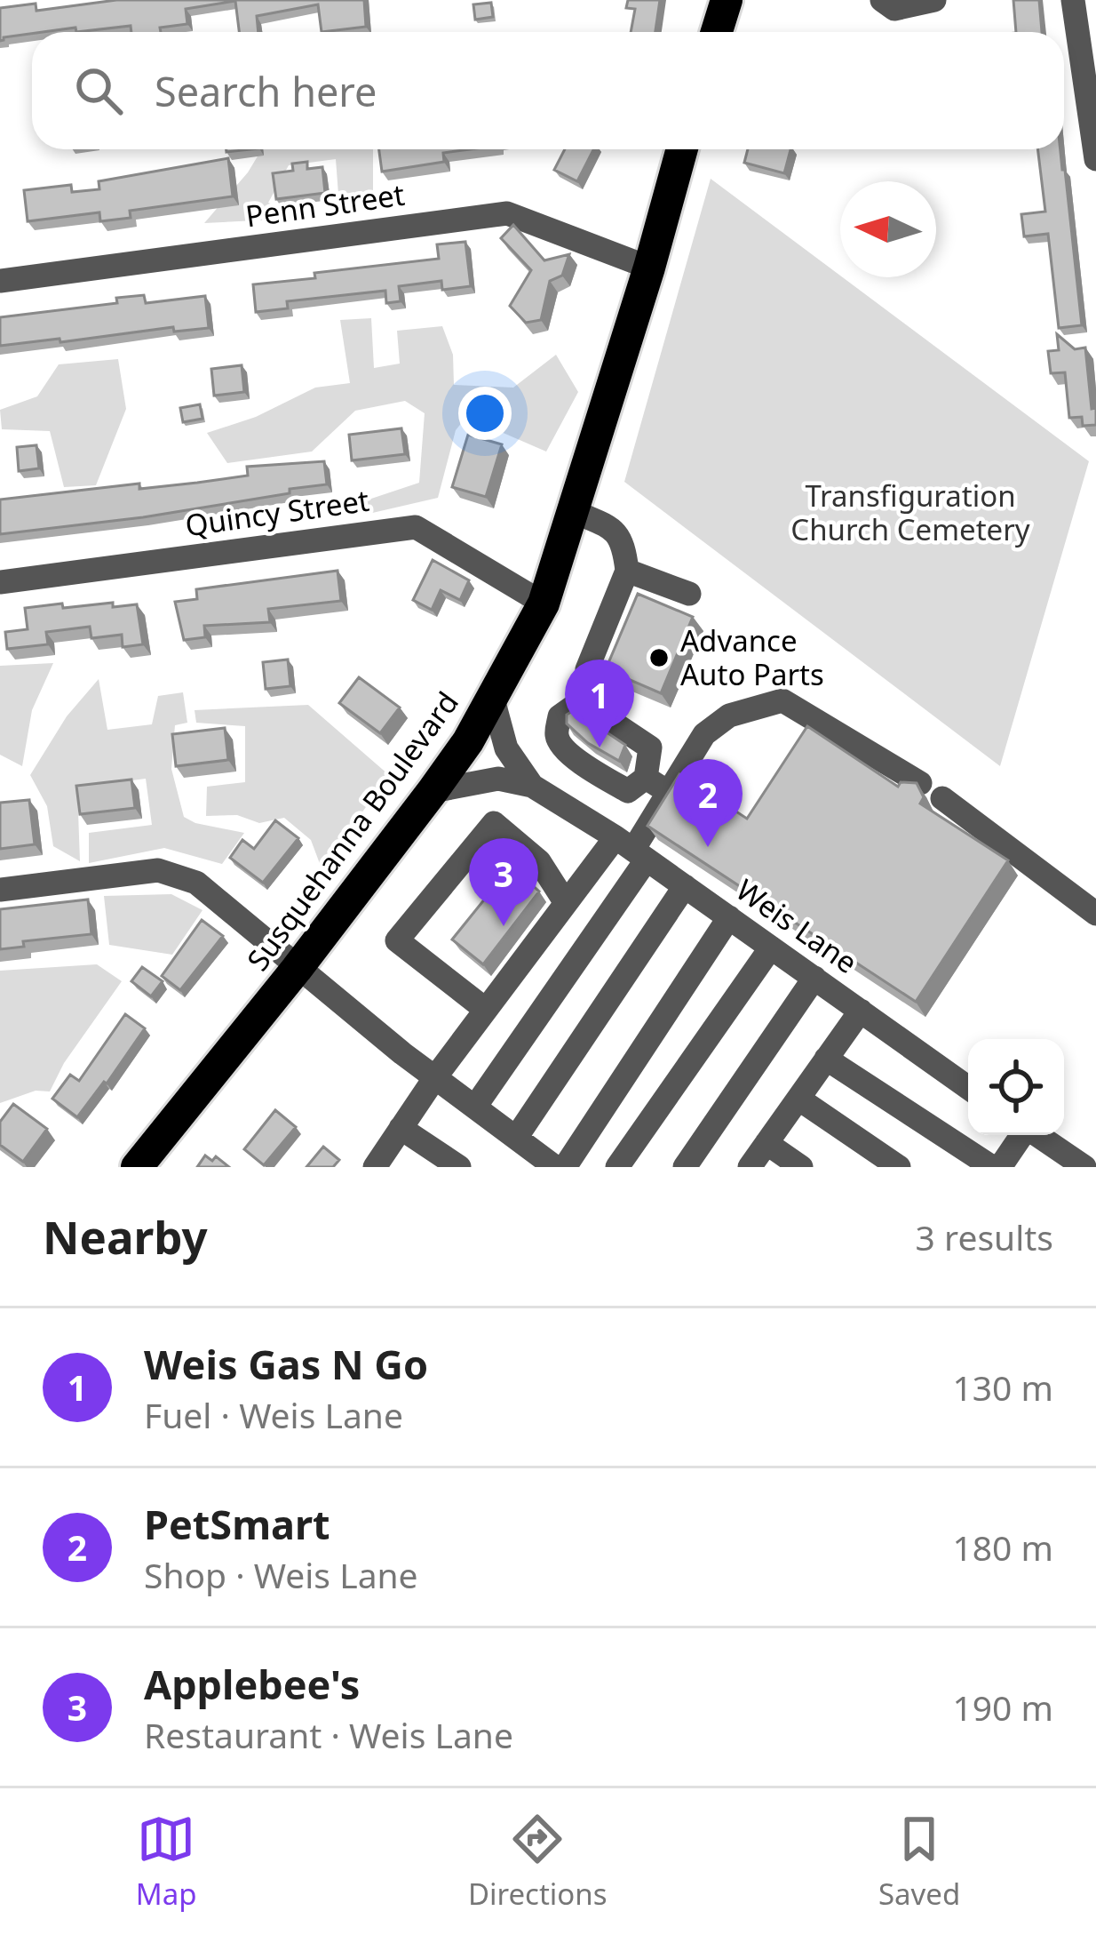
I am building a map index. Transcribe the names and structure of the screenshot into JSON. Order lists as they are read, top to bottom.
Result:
{
  "streets": {
    "highway": ["Susquehanna Boulevard"],
    "street": ["Penn Street", "Quincy Street", "Weis Lane"]
  },
  "crossings": [
    ["Penn Street", "Susquehanna Boulevard"],
    ["Quincy Street", "Susquehanna Boulevard"]
  ],
  "parks": ["Transfiguration Church Cemetery"],
  "places": ["Advance Auto Parts"],
  "north": "left",
  "page": {
    "search": "Search here",
    "pins": ["1", "2", "3"],
    "heading": ["Nearby", "3 results"],
    "list": [
      {
        "mark": "1",
        "name": "Weis Gas N Go",
        "note": "Fuel · Weis Lane",
        "value": "130 m"
      },
      {
        "mark": "2",
        "name": "PetSmart",
        "note": "Shop · Weis Lane",
        "value": "180 m"
      },
      {
        "mark": "3",
        "name": "Applebee's",
        "note": "Restaurant · Weis Lane",
        "value": "190 m"
      }
    ],
    "nav": ["Map", "Directions", "Saved"]
  }
}
